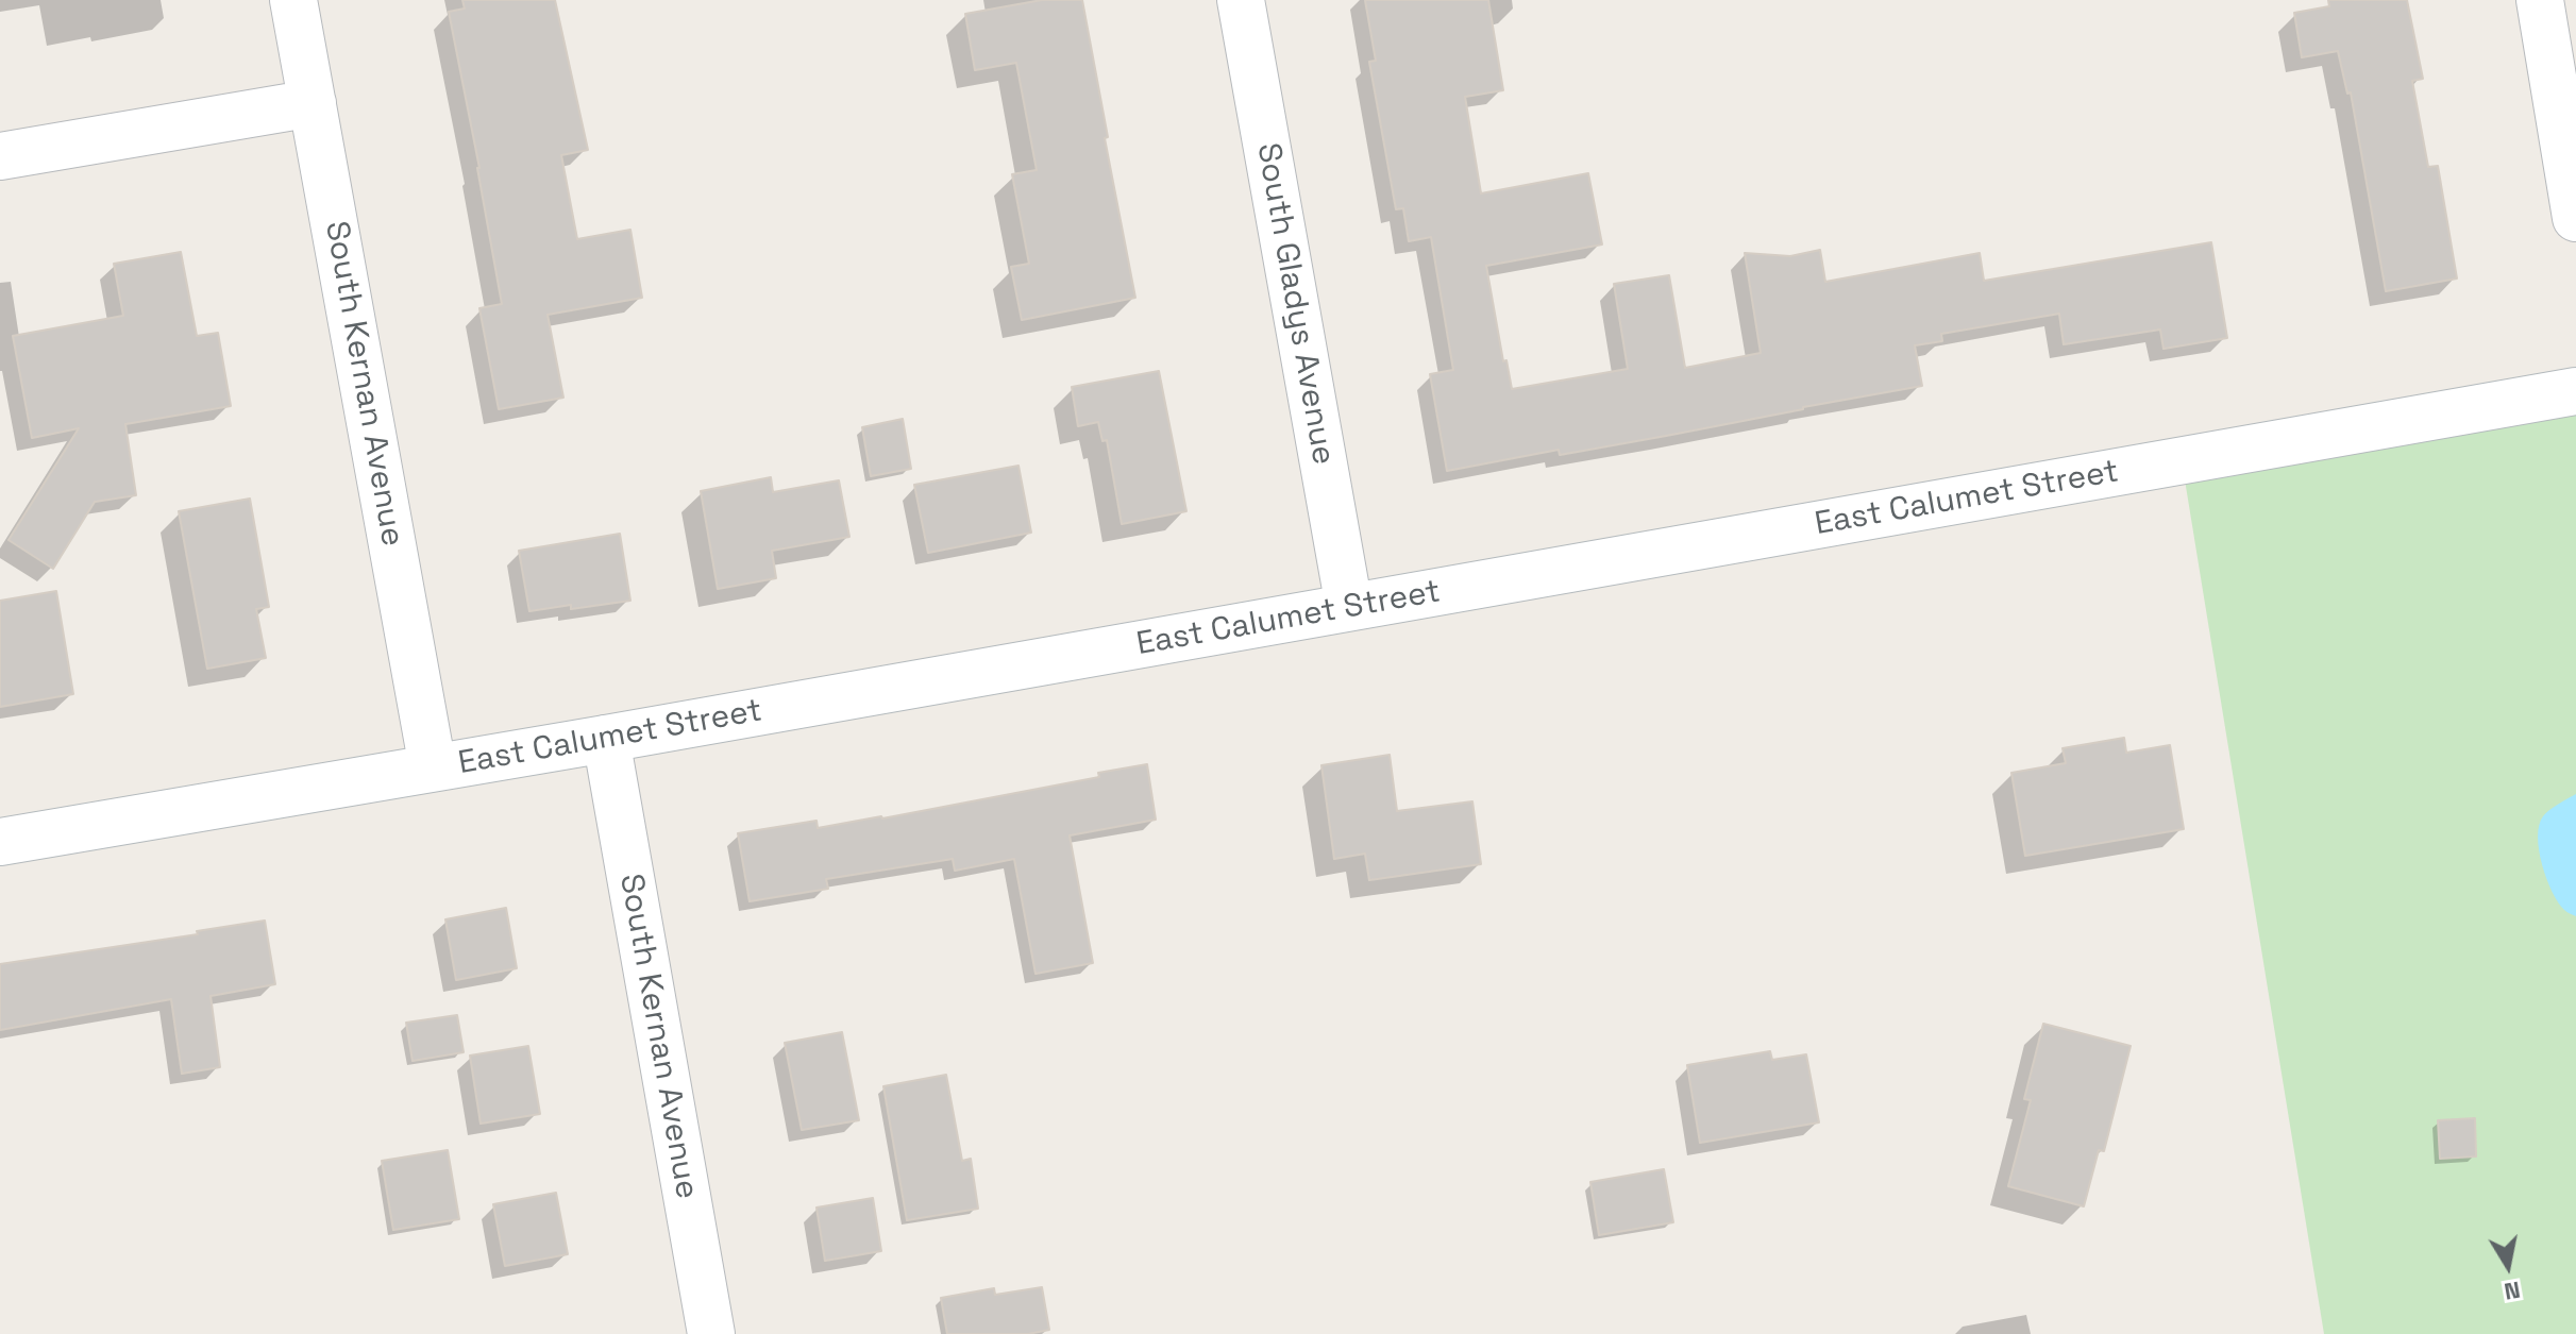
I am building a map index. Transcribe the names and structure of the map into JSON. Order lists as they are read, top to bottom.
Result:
{
  "streets": {
    "main road": ["South Gladys Avenue", "South Kernan Avenue", "East Calumet Street"]
  },
  "crossings": [
    ["South Gladys Avenue", "East Calumet Street"],
    ["South Kernan Avenue", "East Calumet Street"]
  ],
  "north": "bottom"
}
